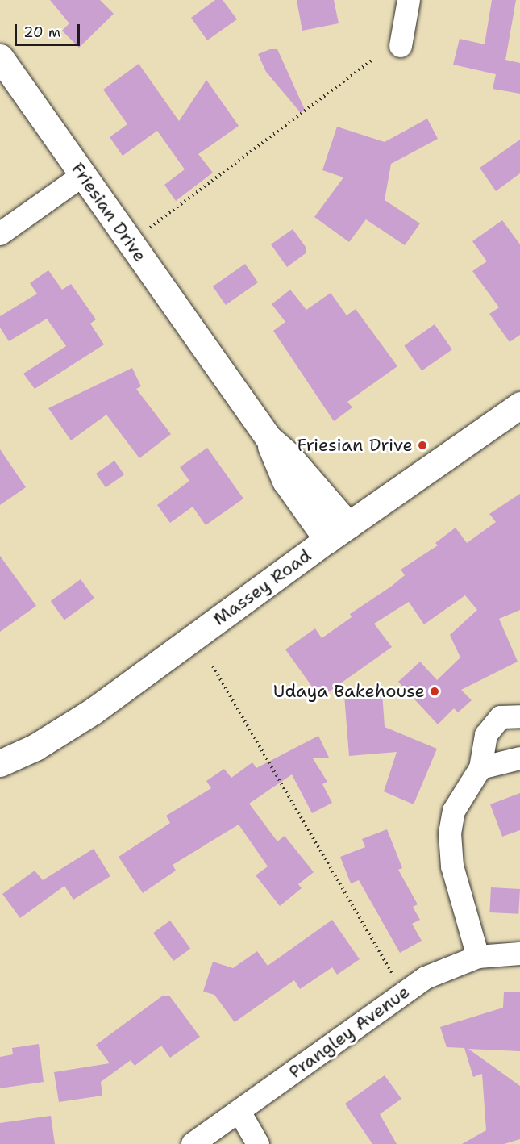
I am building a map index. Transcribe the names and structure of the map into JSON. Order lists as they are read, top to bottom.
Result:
{
  "streets": {
    "street": ["Friesian Drive", "Massey Road", "Prangley Avenue"]
  },
  "crossings": [
    ["Friesian Drive", "Massey Road"]
  ],
  "places": ["Friesian Drive", "Udaya Bakehouse"],
  "scale_bar": "20 m"
}
